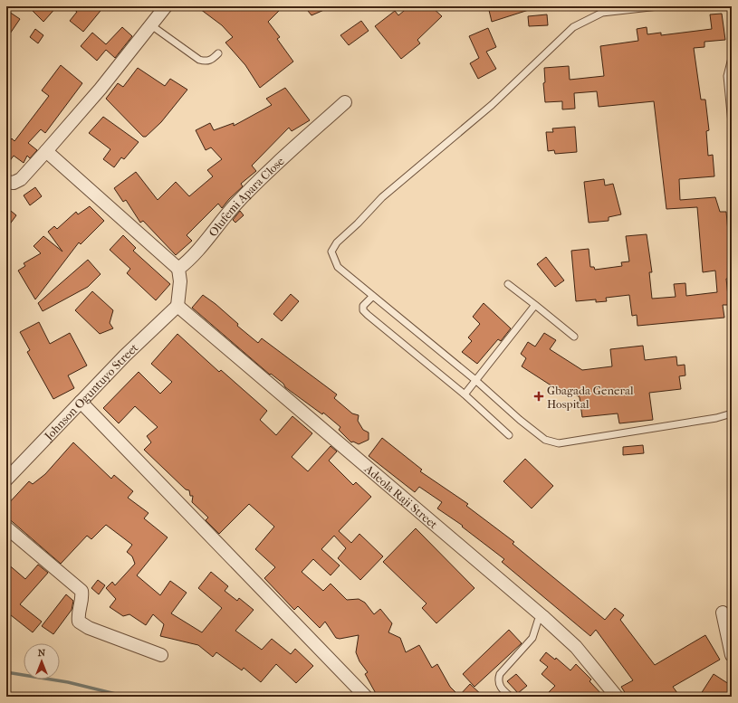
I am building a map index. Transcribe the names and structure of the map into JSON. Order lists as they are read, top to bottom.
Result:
{
  "streets": {
    "street": ["Olufemi Apara Close", "Johnson Oguntuyo Street", "Adeola Raji Street"]
  },
  "crossings": [
    ["Johnson Oguntuyo Street", "Adeola Raji Street"]
  ],
  "places": {
    "health": ["Gbagada General Hospital"]
  },
  "north": "top"
}
